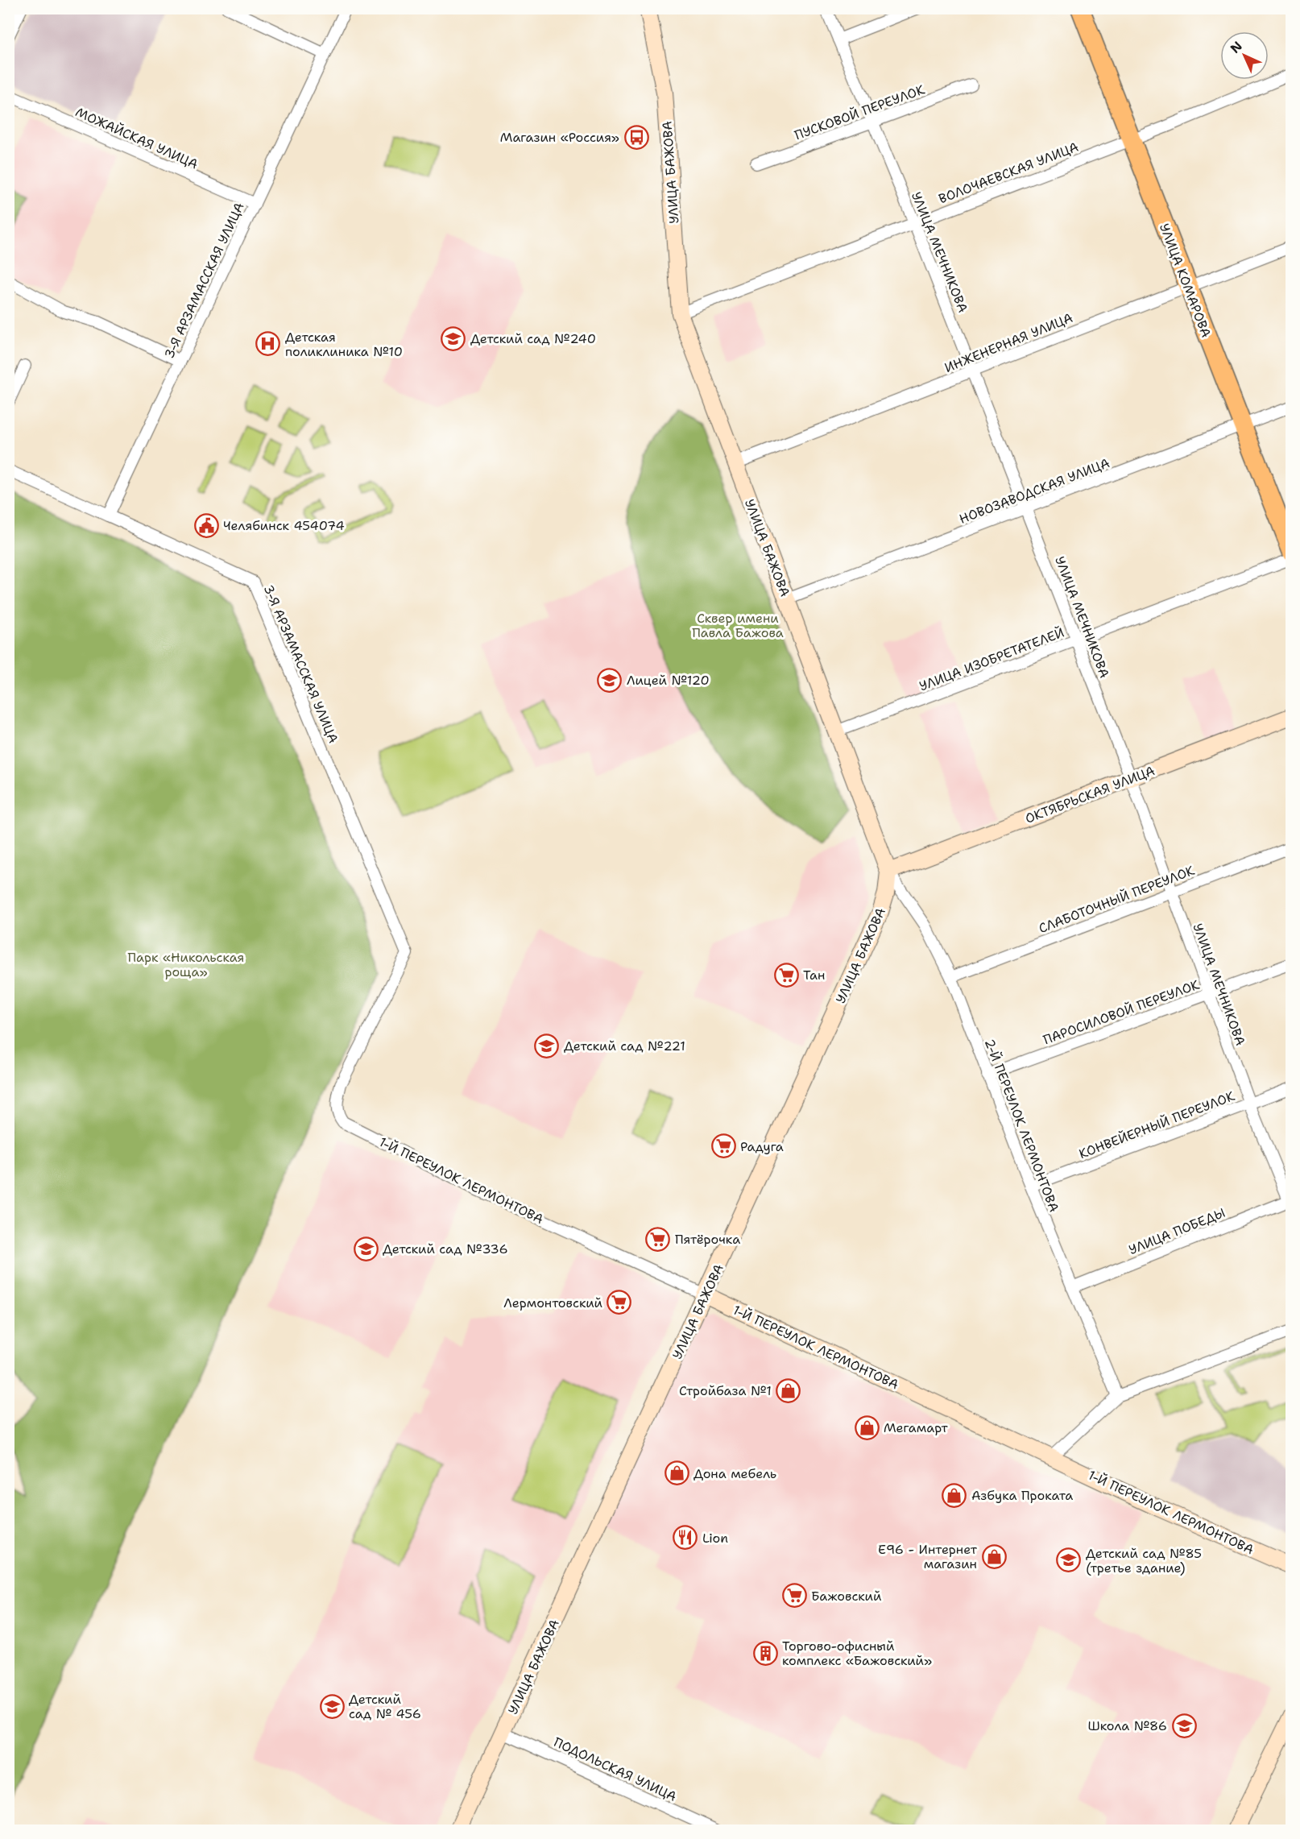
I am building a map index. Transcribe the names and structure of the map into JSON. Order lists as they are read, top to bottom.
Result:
{
  "streets": {
    "main road": [
      "УЛИЦА БАЖОВА",
      "УЛИЦА КОМАРОВА",
      "ОКТЯБРЬСКАЯ УЛИЦА",
      "1-Й ПЕРЕУЛОК ЛЕРМОНТОВА"
    ],
    "street": [
      "ПУСКОВОЙ ПЕРЕУЛОК",
      "МОЖАЙСКАЯ УЛИЦА",
      "ВОЛОЧАЕВСКАЯ УЛИЦА",
      "УЛИЦА МЕЧНИКОВА",
      "3-Я АРЗАМАССКАЯ УЛИЦА",
      "ИНЖЕНЕРНАЯ УЛИЦА",
      "НОВОЗАВОДСКАЯ УЛИЦА",
      "УЛИЦА ИЗОБРЕТАТЕЛЕЙ",
      "СЛАБОТОЧНЫЙ ПЕРЕУЛОК",
      "ПАРОСИЛОВОЙ ПЕРЕУЛОК",
      "КОНВЕЙЕРНЫЙ ПЕРЕУЛОК",
      "2-Й ПЕРЕУЛОК ЛЕРМОНТОВА",
      "УЛИЦА ПОБЕДЫ",
      "ПОДОЛЬСКАЯ УЛИЦА"
    ]
  },
  "crossings": [
    ["ПУСКОВОЙ ПЕРЕУЛОК", "УЛИЦА МЕЧНИКОВА"],
    ["МОЖАЙСКАЯ УЛИЦА", "3-Я АРЗАМАССКАЯ УЛИЦА"],
    ["УЛИЦА БАЖОВА", "ВОЛОЧАЕВСКАЯ УЛИЦА"],
    ["УЛИЦА БАЖОВА", "ИНЖЕНЕРНАЯ УЛИЦА"],
    ["УЛИЦА БАЖОВА", "НОВОЗАВОДСКАЯ УЛИЦА"],
    ["УЛИЦА БАЖОВА", "УЛИЦА ИЗОБРЕТАТЕЛЕЙ"],
    ["УЛИЦА БАЖОВА", "ОКТЯБРЬСКАЯ УЛИЦА"],
    ["УЛИЦА БАЖОВА", "2-Й ПЕРЕУЛОК ЛЕРМОНТОВА"],
    ["УЛИЦА БАЖОВА", "1-Й ПЕРЕУЛОК ЛЕРМОНТОВА"],
    ["УЛИЦА БАЖОВА", "ПОДОЛЬСКАЯ УЛИЦА"],
    ["ВОЛОЧАЕВСКАЯ УЛИЦА", "УЛИЦА МЕЧНИКОВА"],
    ["ВОЛОЧАЕВСКАЯ УЛИЦА", "УЛИЦА КОМАРОВА"],
    ["УЛИЦА МЕЧНИКОВА", "ИНЖЕНЕРНАЯ УЛИЦА"],
    ["УЛИЦА МЕЧНИКОВА", "НОВОЗАВОДСКАЯ УЛИЦА"],
    ["УЛИЦА МЕЧНИКОВА", "УЛИЦА ИЗОБРЕТАТЕЛЕЙ"],
    ["УЛИЦА МЕЧНИКОВА", "ОКТЯБРЬСКАЯ УЛИЦА"],
    ["УЛИЦА МЕЧНИКОВА", "СЛАБОТОЧНЫЙ ПЕРЕУЛОК"],
    ["УЛИЦА МЕЧНИКОВА", "ПАРОСИЛОВОЙ ПЕРЕУЛОК"],
    ["УЛИЦА МЕЧНИКОВА", "КОНВЕЙЕРНЫЙ ПЕРЕУЛОК"],
    ["УЛИЦА МЕЧНИКОВА", "УЛИЦА ПОБЕДЫ"],
    ["3-Я АРЗАМАССКАЯ УЛИЦА", "1-Й ПЕРЕУЛОК ЛЕРМОНТОВА"],
    ["УЛИЦА КОМАРОВА", "ИНЖЕНЕРНАЯ УЛИЦА"],
    ["УЛИЦА КОМАРОВА", "НОВОЗАВОДСКАЯ УЛИЦА"],
    ["ОКТЯБРЬСКАЯ УЛИЦА", "2-Й ПЕРЕУЛОК ЛЕРМОНТОВА"],
    ["СЛАБОТОЧНЫЙ ПЕРЕУЛОК", "2-Й ПЕРЕУЛОК ЛЕРМОНТОВА"],
    ["ПАРОСИЛОВОЙ ПЕРЕУЛОК", "2-Й ПЕРЕУЛОК ЛЕРМОНТОВА"],
    ["КОНВЕЙЕРНЫЙ ПЕРЕУЛОК", "2-Й ПЕРЕУЛОК ЛЕРМОНТОВА"],
    ["2-Й ПЕРЕУЛОК ЛЕРМОНТОВА", "УЛИЦА ПОБЕДЫ"]
  ],
  "parks": ["Сквер имени Павла Бажова", "Парк «Никольская роща»"],
  "places": {
    "bus stop": ["Магазин «Россия»"],
    "school or university": [
      "Детский сад №240",
      "Лицей №120",
      "Детский сад №221",
      "Детский сад №336",
      "Детский сад №85 (третье здание)",
      "Детский сад № 456",
      "Школа №86"
    ],
    "hospital": ["Детская поликлиника №10"],
    "public building": ["Челябинск 454074"],
    "supermarket": [
      "Тан",
      "Радуга",
      "Пятёрочка",
      "Лермонтовский",
      "Бажовский"
    ],
    "shop": [
      "Стройбаза №1",
      "Мегамарт",
      "Дона мебель",
      "Азбука Проката",
      "Е96 - Интернет магазин"
    ],
    "restaurant": ["Lion"],
    "building": ["Торгово-офисный комплекс «Бажовский»"]
  },
  "north": "top left"
}
